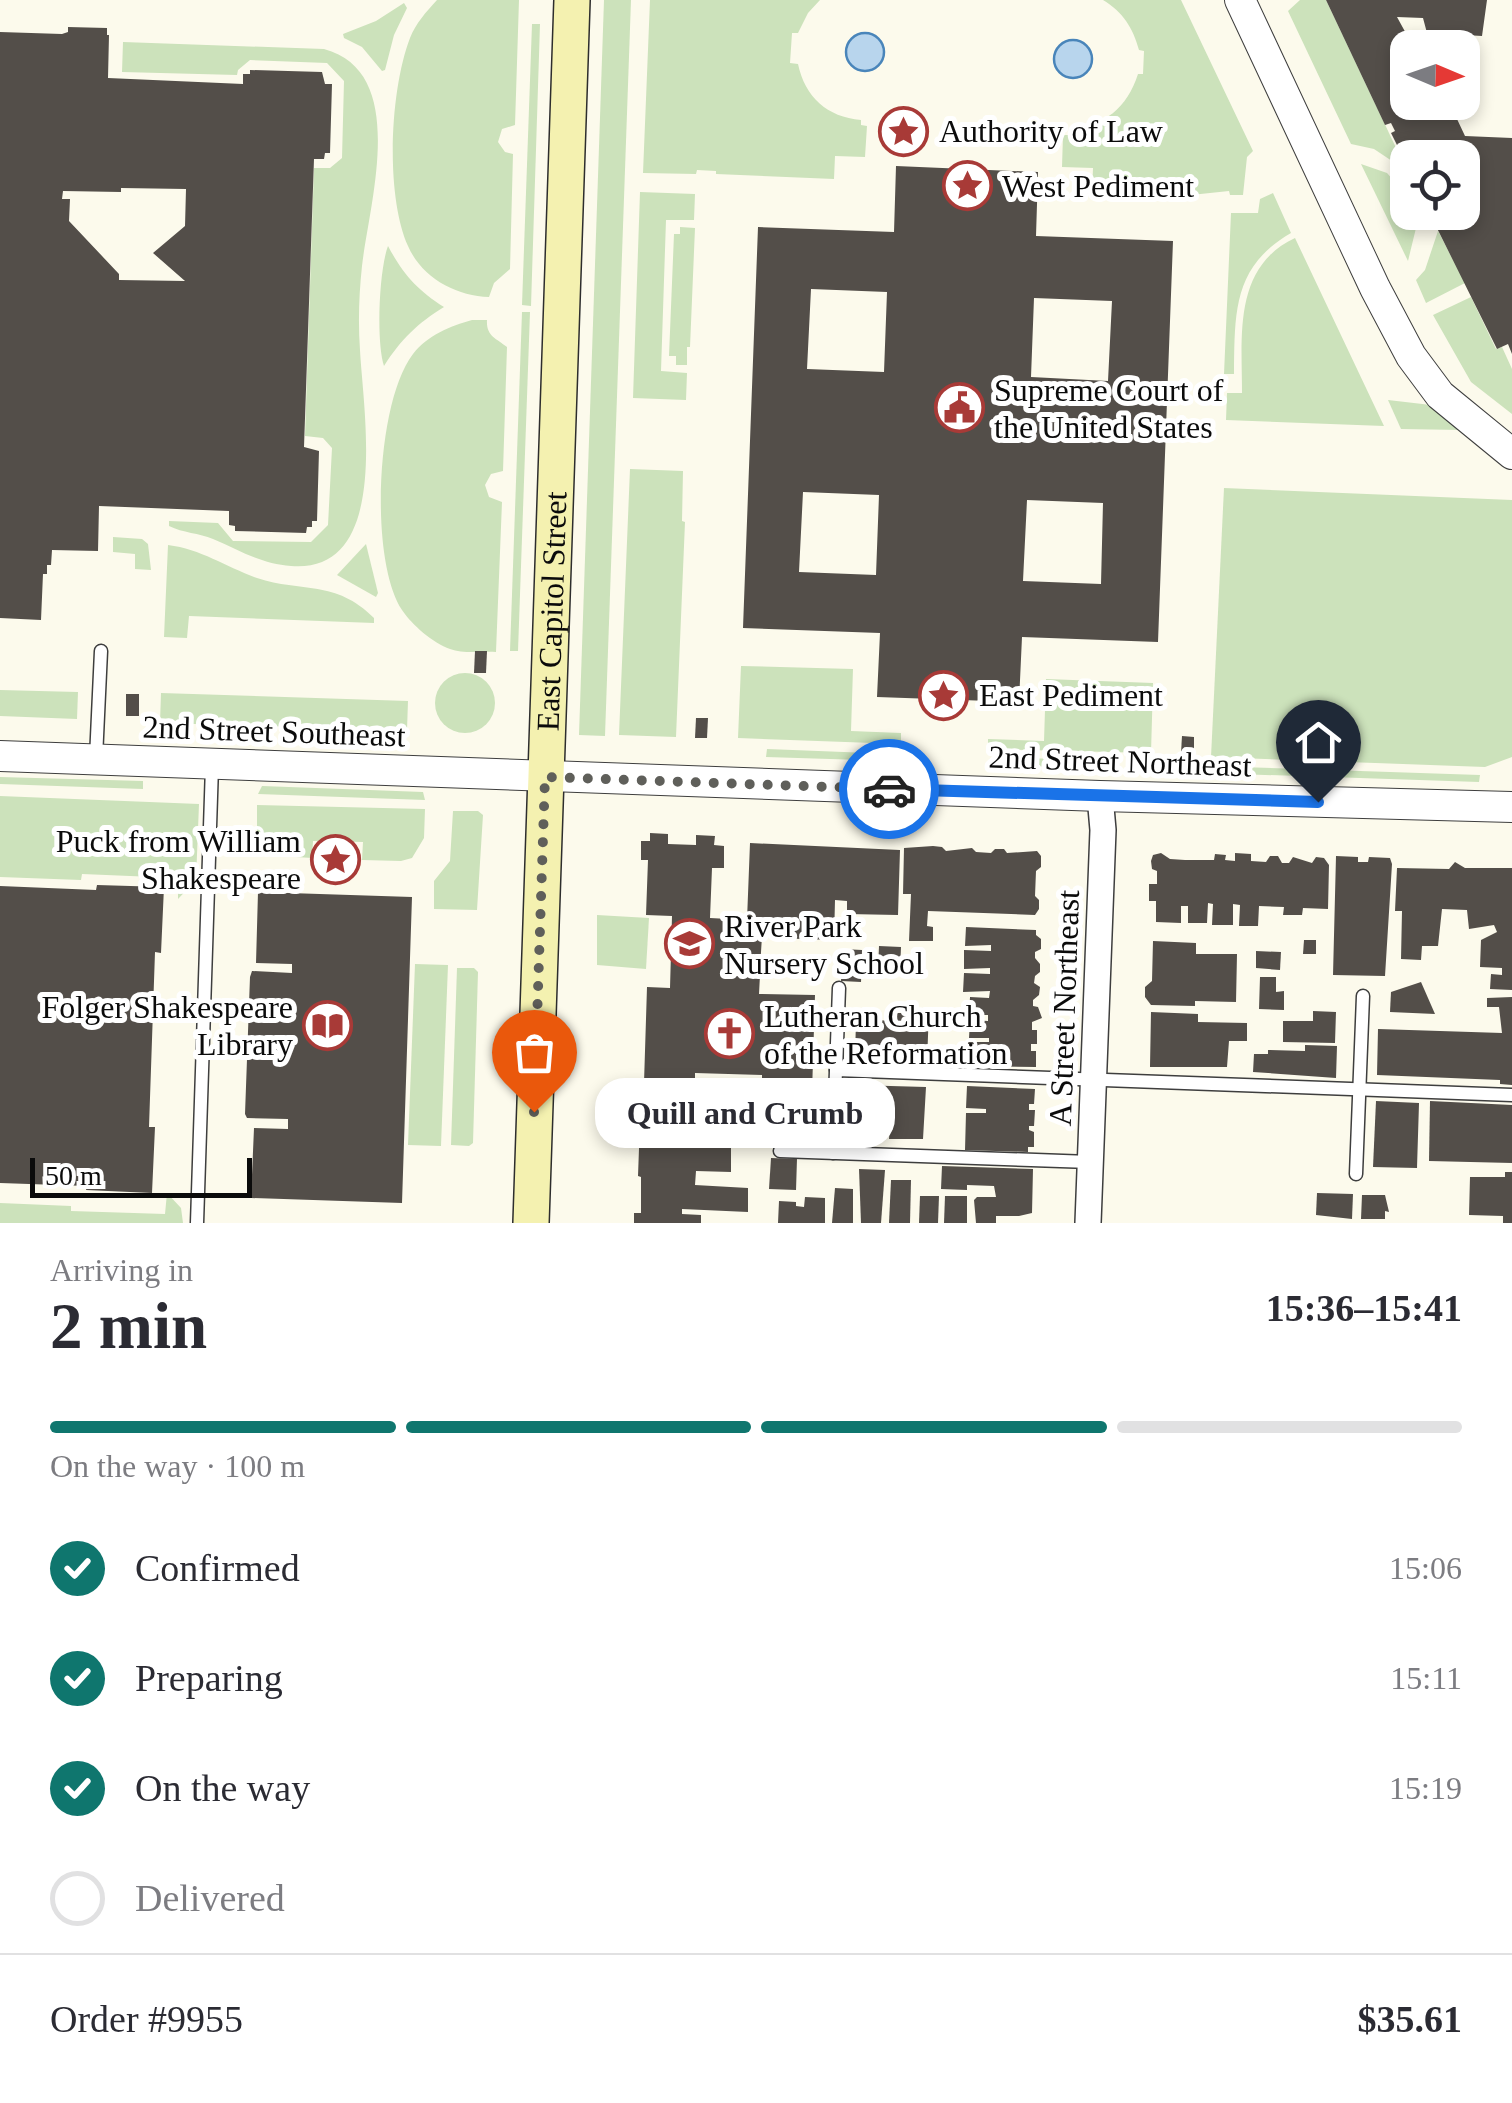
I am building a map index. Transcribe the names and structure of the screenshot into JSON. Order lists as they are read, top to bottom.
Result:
{
  "streets": {
    "main road": ["East Capitol Street"],
    "street": ["2nd Street Southeast", "2nd Street Northeast", "A Street Northeast"]
  },
  "crossings": [
    ["East Capitol Street", "2nd Street Southeast"],
    ["East Capitol Street", "2nd Street Northeast"],
    ["2nd Street Southeast", "2nd Street Northeast"],
    ["2nd Street Northeast", "A Street Northeast"]
  ],
  "places": {
    "place": [
      "Authority of Law",
      "West Pediment",
      "East Pediment",
      "Puck from William Shakespeare"
    ],
    "public building": ["Supreme Court of the United States"],
    "school or university": ["River Park Nursery School"],
    "library": ["Folger Shakespeare Library"],
    "church": ["Lutheran Church of the Reformation"],
    "other": ["Quill and Crumb"]
  },
  "scale_bar": "50 m",
  "north": "right",
  "page": {
    "bubble": "Quill and Crumb",
    "scale": "50 m",
    "heading": ["2 min", "Arriving in", "15:36–15:41"],
    "panel": ["Order #9955", "$35.61"],
    "bar": "On the way · 100 m",
    "list": [
      ["Confirmed", "15:06"],
      ["Preparing", "15:11"],
      ["On the way", "15:19"],
      "Delivered"
    ]
  }
}
